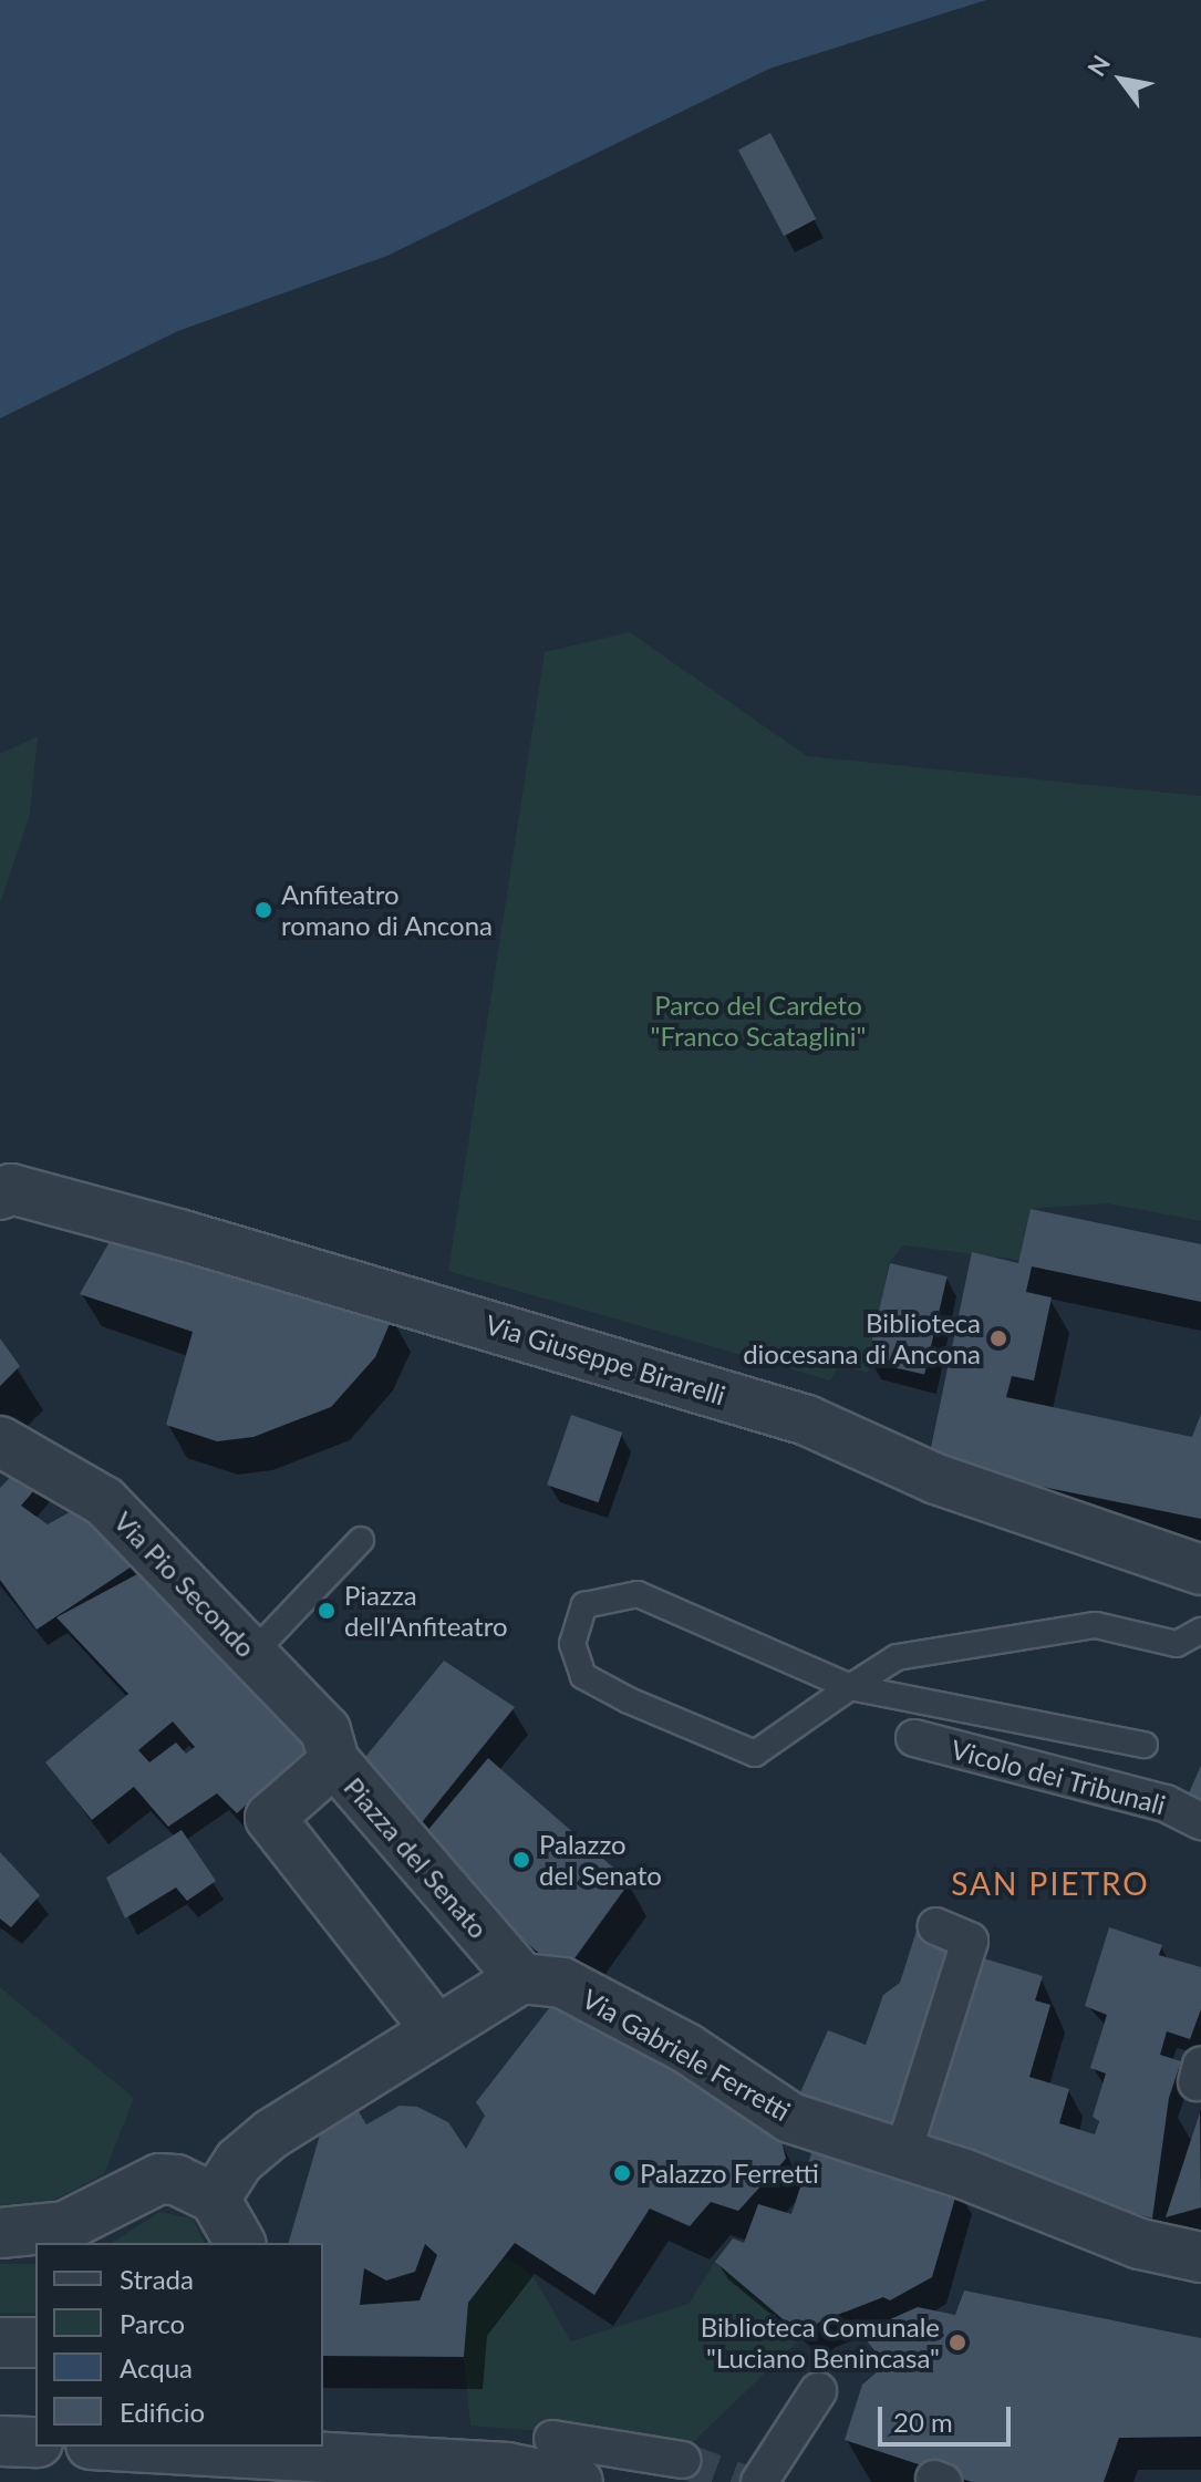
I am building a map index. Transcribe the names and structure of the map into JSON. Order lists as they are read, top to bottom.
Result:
{
  "streets": {
    "street": [
      "Via Giuseppe Birarelli",
      "Via Pio Secondo",
      "Vicolo dei Tribunali",
      "Piazza del Senato",
      "Via Gabriele Ferretti"
    ]
  },
  "crossings": [
    ["Via Pio Secondo", "Piazza del Senato"],
    ["Piazza del Senato", "Via Gabriele Ferretti"]
  ],
  "districts": ["SAN PIETRO"],
  "parks": ["Parco del Cardeto \"Franco Scataglini\""],
  "places": [
    "Anfiteatro romano di Ancona",
    "Biblioteca diocesana di Ancona",
    "Piazza dell'Anfiteatro",
    "Palazzo del Senato",
    "Palazzo Ferretti",
    "Biblioteca Comunale \"Luciano Benincasa\""
  ],
  "legend": [
    "Strada",
    "Parco",
    "Acqua",
    "Edificio"
  ],
  "scale_bar": "20 m",
  "north": "top left"
}
